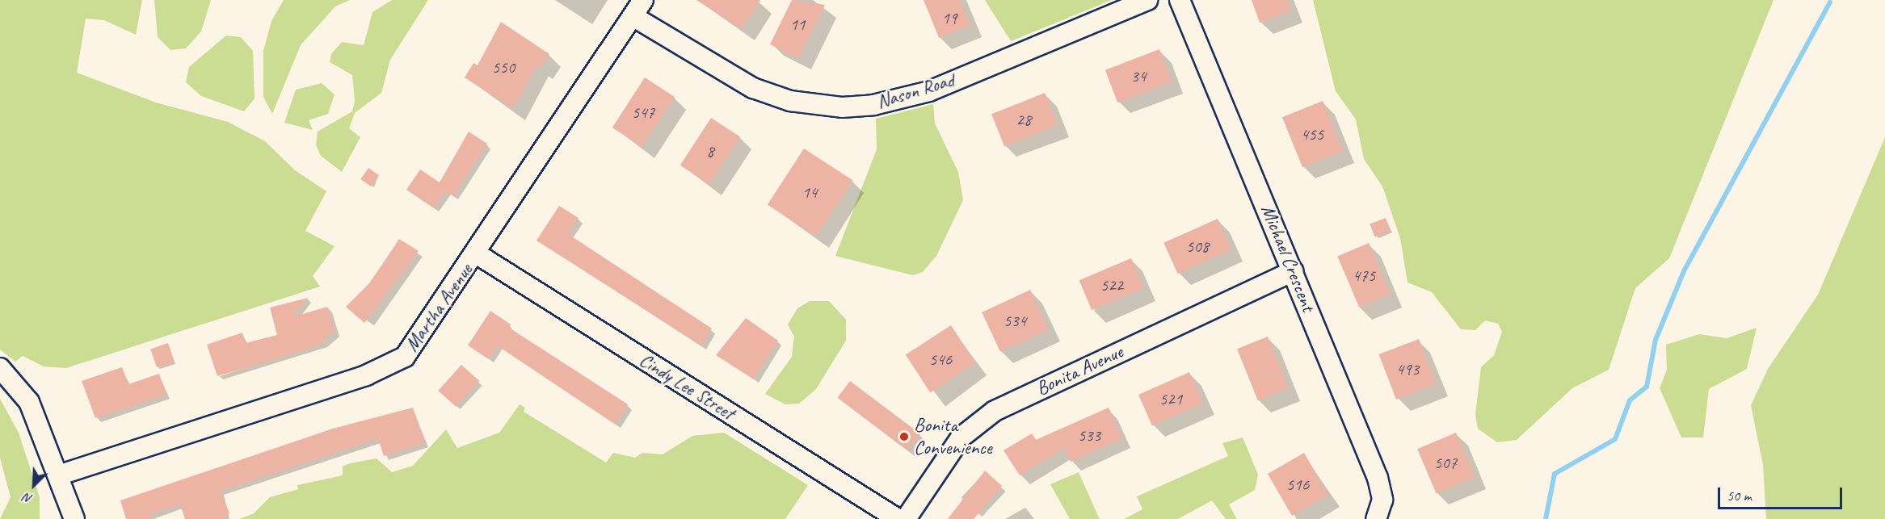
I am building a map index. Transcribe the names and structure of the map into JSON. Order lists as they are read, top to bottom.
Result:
{
  "streets": {
    "street": [
      "Nason Road",
      "Michael Crescent",
      "Martha Avenue",
      "Bonita Avenue",
      "Cindy Lee Street"
    ]
  },
  "crossings": [
    ["Nason Road", "Martha Avenue"],
    ["Michael Crescent", "Bonita Avenue"],
    ["Martha Avenue", "Cindy Lee Street"]
  ],
  "places": ["Bonita Convenience"],
  "house_numbers": [
    "19",
    "11",
    "550",
    "34",
    "547",
    "28",
    "455",
    "8",
    "14",
    "508",
    "475",
    "522",
    "534",
    "546",
    "493",
    "521",
    "533",
    "507",
    "516"
  ],
  "scale_bar": "50 m",
  "north": "bottom left"
}
